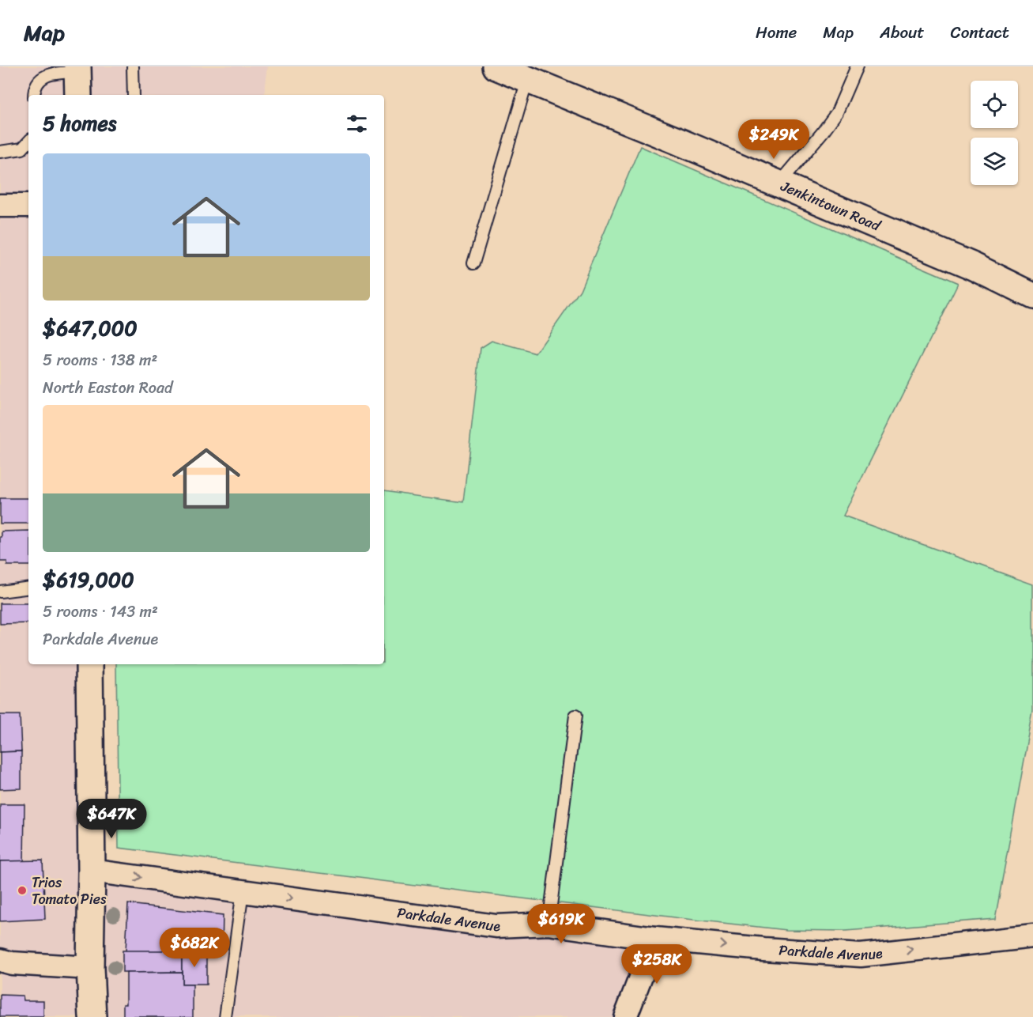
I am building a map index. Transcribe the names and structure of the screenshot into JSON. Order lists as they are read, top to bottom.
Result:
{
  "streets": {
    "street": ["Jenkintown Road", "Parkdale Avenue"]
  },
  "one_way": ["Parkdale Avenue"],
  "places": ["Trios Tomato Pies"],
  "page": {
    "header": "Map",
    "nav": [
      "Home",
      "Map",
      "About",
      "Contact"
    ],
    "heading": "5 homes",
    "price": [
      "$249K",
      "$647K",
      "$619K",
      "$682K",
      "$258K"
    ],
    "list": [
      {
        "name": "$647,000",
        "note": "5 rooms · 138 m² · North Easton Road"
      },
      {
        "name": "$619,000",
        "note": "5 rooms · 143 m² · Parkdale Avenue"
      }
    ]
  }
}
